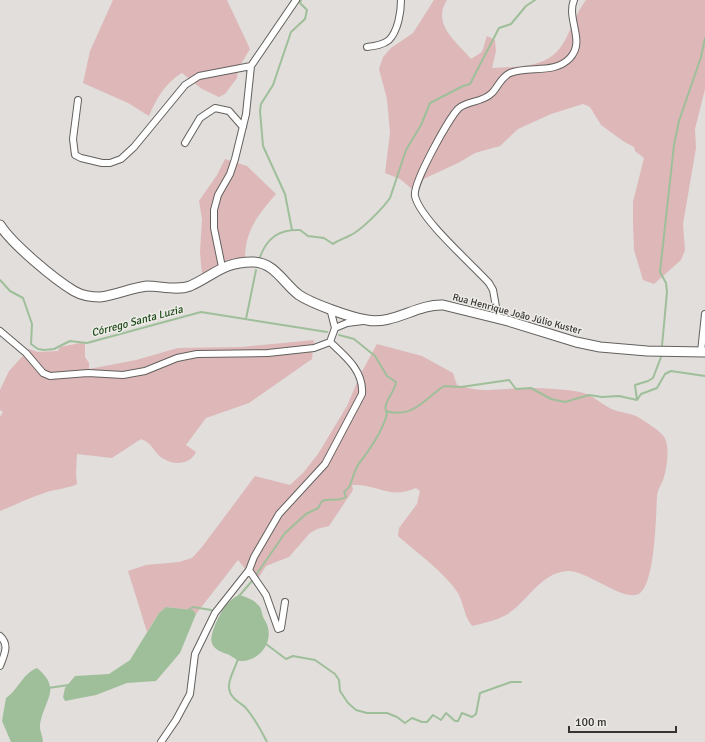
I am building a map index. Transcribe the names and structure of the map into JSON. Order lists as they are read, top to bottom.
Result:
{
  "streets": {
    "street": ["Rua Henrique João Júlio Kuster"]
  },
  "water": ["Córrego Santa Luzia"],
  "scale_bar": "100 m"
}
